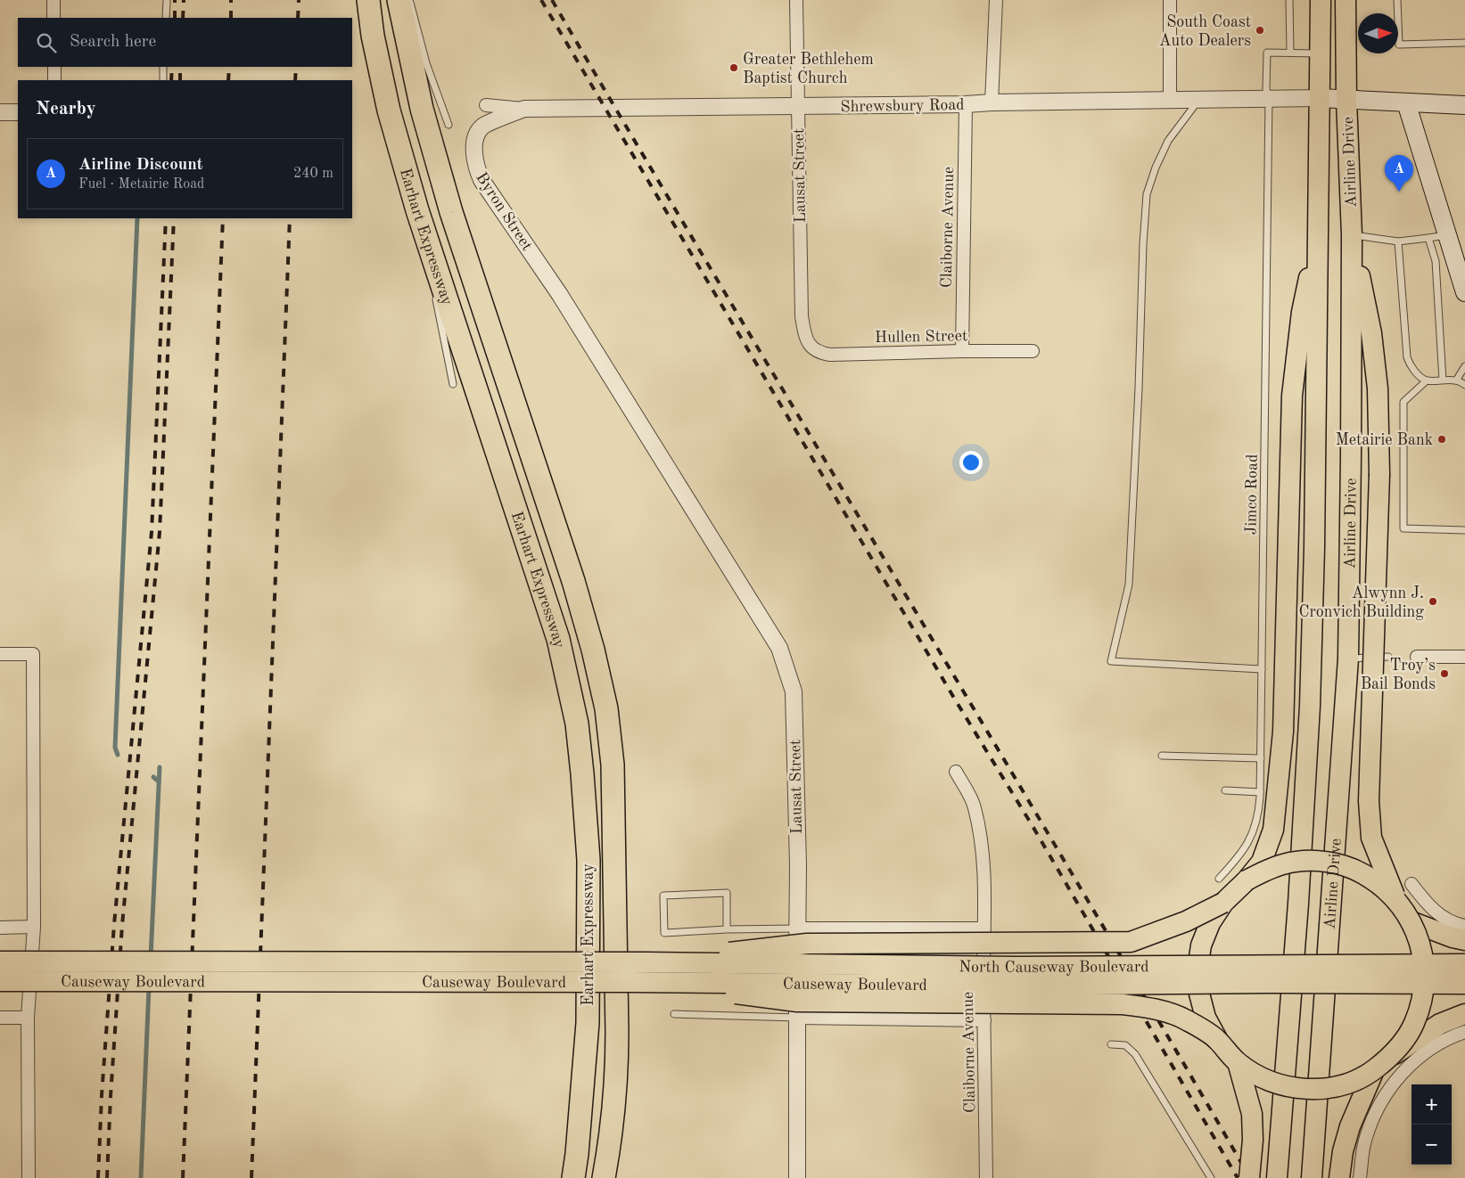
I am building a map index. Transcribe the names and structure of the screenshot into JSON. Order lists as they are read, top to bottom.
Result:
{
  "streets": {
    "highway": [
      "Airline Drive",
      "Earhart Expressway",
      "North Causeway Boulevard",
      "Causeway Boulevard"
    ],
    "street": [
      "Shrewsbury Road",
      "Lausat Street",
      "Byron Street",
      "Claiborne Avenue",
      "Hullen Street"
    ],
    "lane": ["Jimco Road"]
  },
  "crossings": [
    ["Shrewsbury Road", "Airline Drive"],
    ["Shrewsbury Road", "Lausat Street"],
    ["Shrewsbury Road", "Byron Street"],
    ["Shrewsbury Road", "Claiborne Avenue"],
    ["Shrewsbury Road", "Jimco Road"],
    ["Lausat Street", "Byron Street"],
    ["Lausat Street", "Hullen Street"],
    ["Claiborne Avenue", "Hullen Street"],
    ["North Causeway Boulevard", "Causeway Boulevard"]
  ],
  "places": [
    "South Coast Auto Dealers",
    "Greater Bethlehem Baptist Church",
    "Metairie Bank",
    "Alwynn J. Cronvich Building",
    "Troy’s Bail Bonds"
  ],
  "north": "right",
  "page": {
    "search": "Search here",
    "heading": "Nearby",
    "list": [
      {
        "mark": "A",
        "name": "Airline Discount",
        "note": "Fuel · Metairie Road",
        "value": "240 m"
      }
    ],
    "pins": "A",
    "map_buttons": ["+", "−"]
  }
}
